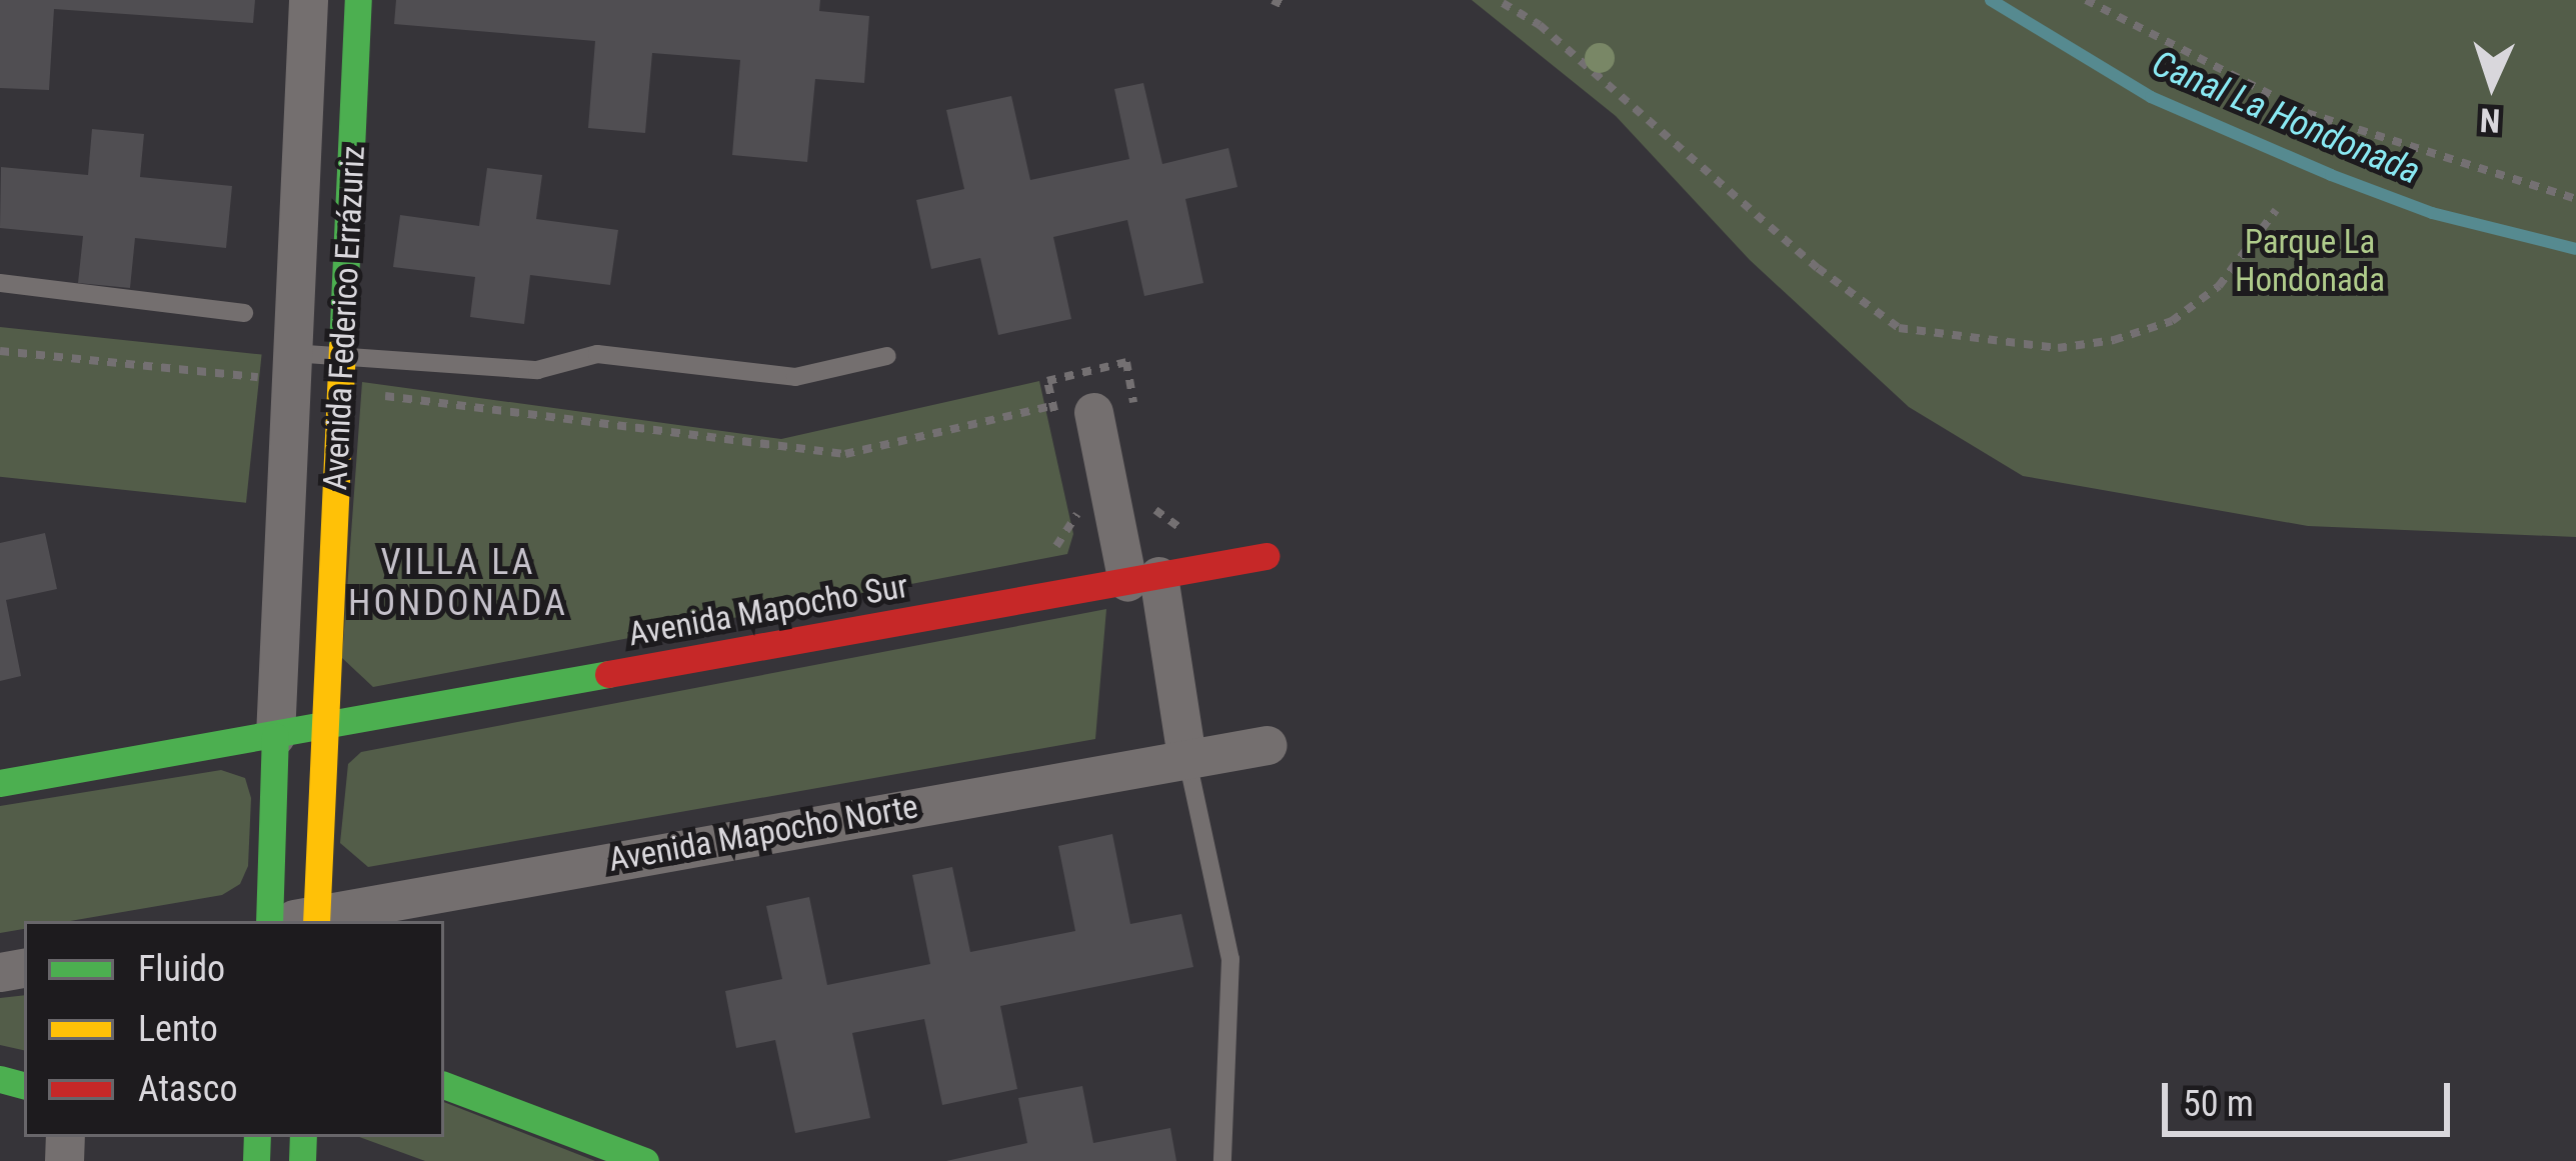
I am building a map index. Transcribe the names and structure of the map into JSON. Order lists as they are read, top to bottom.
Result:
{
  "streets": {
    "street": ["Avenida Federico Errázuriz", "Avenida Mapocho Sur", "Avenida Mapocho Norte"]
  },
  "crossings": [
    ["Avenida Federico Errázuriz", "Avenida Mapocho Sur"],
    ["Avenida Federico Errázuriz", "Avenida Mapocho Norte"]
  ],
  "districts": ["VILLA LA HONDONADA"],
  "water": ["Canal La Hondonada"],
  "parks": ["Parque La Hondonada"],
  "legend": ["Fluido", "Lento", "Atasco"],
  "scale_bar": "50 m",
  "north": "bottom"
}
